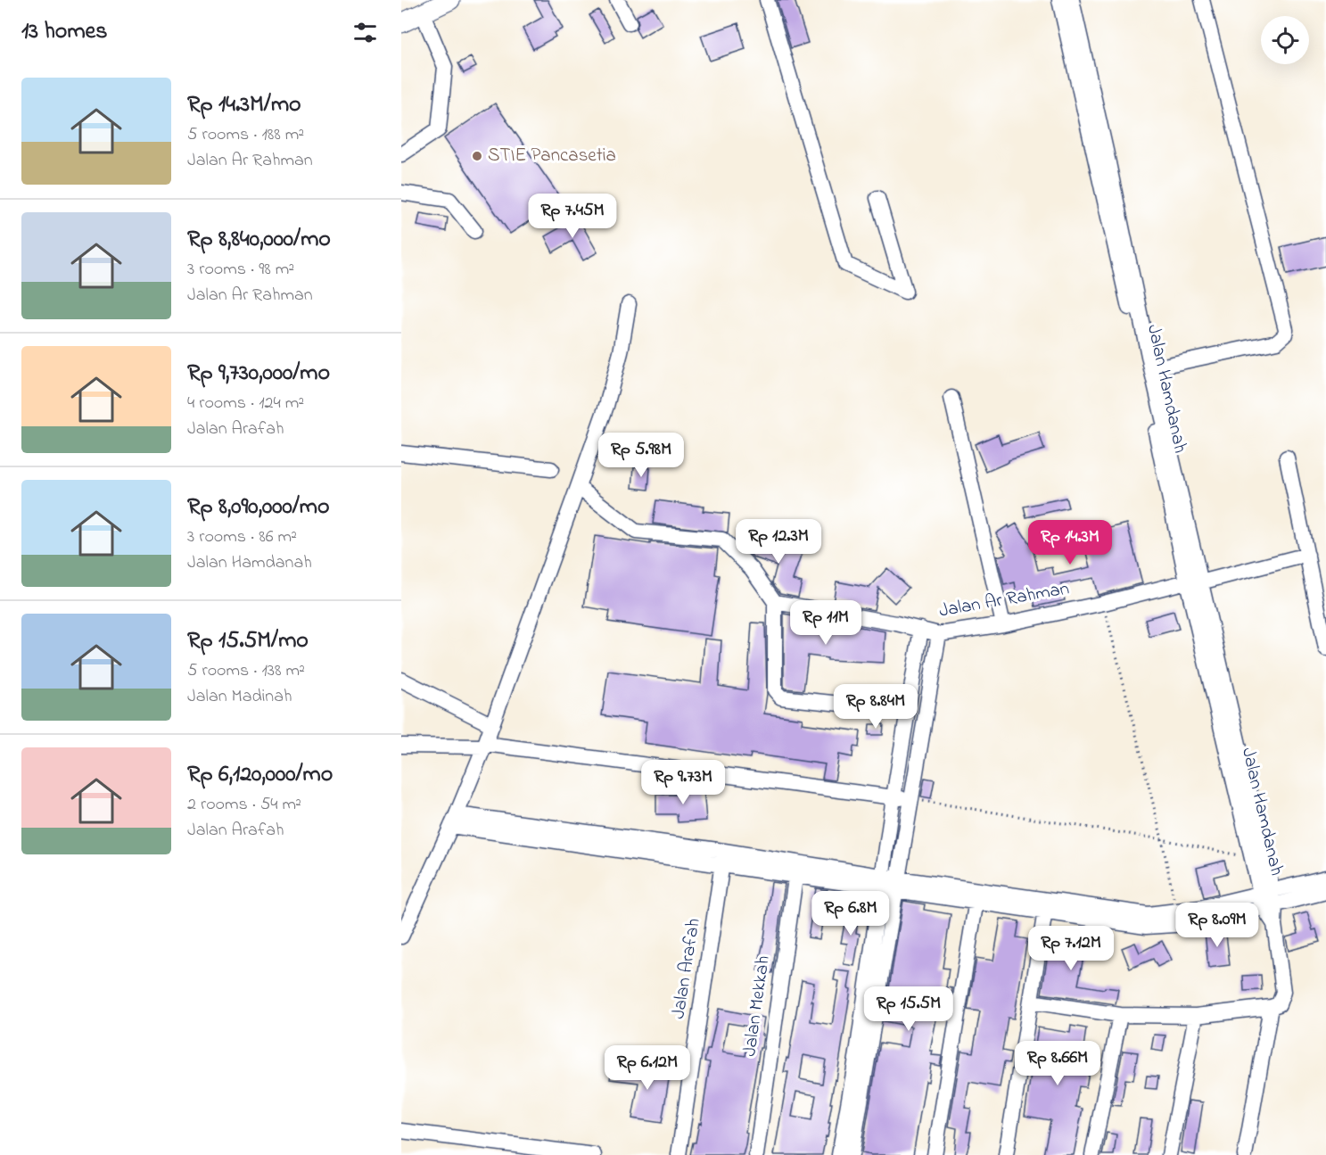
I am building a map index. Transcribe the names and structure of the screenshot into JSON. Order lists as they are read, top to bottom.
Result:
{
  "streets": {
    "street": [
      "Jalan Hamdanah",
      "Jalan Ar Rahman",
      "Jalan Arafah",
      "Jalan Mekkah"
    ]
  },
  "crossings": [
    ["Jalan Hamdanah", "Jalan Ar Rahman"]
  ],
  "places": ["STIE Pancasetia"],
  "page": {
    "heading": "13 homes",
    "list": [
      {
        "name": "Rp 14.3M/mo",
        "note": "5 rooms · 188 m² · Jalan Ar Rahman"
      },
      {
        "name": "Rp 8,840,000/mo",
        "note": "3 rooms · 98 m² · Jalan Ar Rahman"
      },
      {
        "name": "Rp 9,730,000/mo",
        "note": "4 rooms · 124 m² · Jalan Arafah"
      },
      {
        "name": "Rp 8,090,000/mo",
        "note": "3 rooms · 86 m² · Jalan Hamdanah"
      },
      {
        "name": "Rp 15.5M/mo",
        "note": "5 rooms · 138 m² · Jalan Madinah"
      },
      {
        "name": "Rp 6,120,000/mo",
        "note": "2 rooms · 54 m² · Jalan Arafah"
      }
    ],
    "price": [
      "Rp 7.45M",
      "Rp 5.98M",
      "Rp 12.3M",
      "Rp 14.3M",
      "Rp 11M",
      "Rp 8.84M",
      "Rp 9.73M",
      "Rp 6.8M",
      "Rp 8.09M",
      "Rp 7.12M",
      "Rp 15.5M",
      "Rp 8.66M",
      "Rp 6.12M"
    ]
  }
}
